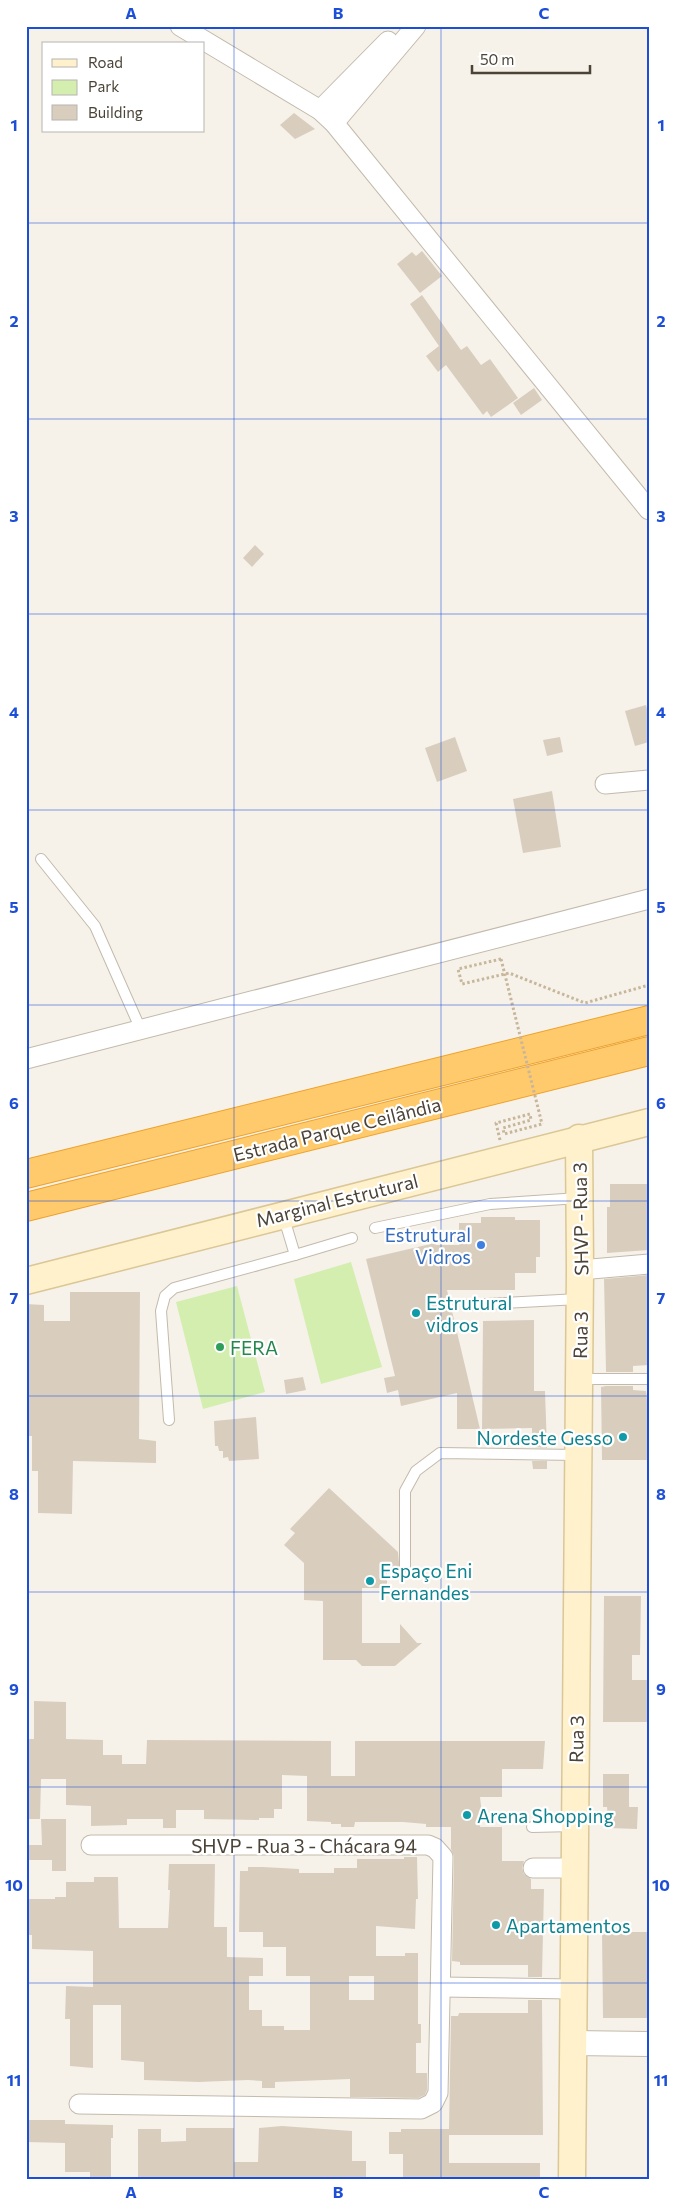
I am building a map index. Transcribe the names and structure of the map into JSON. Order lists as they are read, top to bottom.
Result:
{
  "streets": {
    "highway": ["Estrada Parque Ceilândia"],
    "main road": ["Marginal Estrutural", "SHVP - Rua 3", "Rua 3"],
    "street": ["SHVP - Rua 3 - Chácara 94"]
  },
  "crossings": [
    ["Marginal Estrutural", "SHVP - Rua 3"],
    ["SHVP - Rua 3", "Rua 3"]
  ],
  "places": [
    "Estrutural Vidros",
    "Estrutural vidros",
    "FERA",
    "Nordeste Gesso",
    "Espaço Eni Fernandes",
    "Arena Shopping",
    "Apartamentos"
  ],
  "legend": ["Road", "Park", "Building"],
  "scale_bar": "50 m",
  "grid": {
    "columns": ["A", "B", "C"],
    "rows": [
      "1",
      "2",
      "3",
      "4",
      "5",
      "6",
      "7",
      "8",
      "9",
      "10",
      "11"
    ]
  }
}
